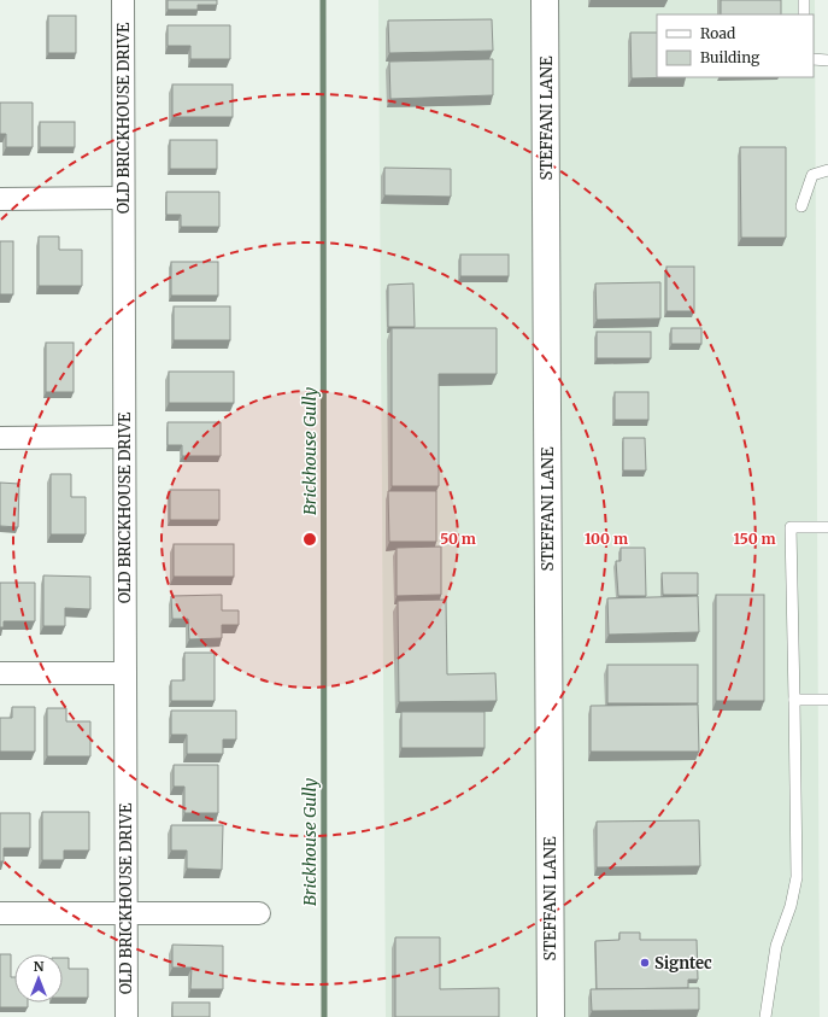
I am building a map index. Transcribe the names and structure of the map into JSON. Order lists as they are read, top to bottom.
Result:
{
  "streets": {
    "street": ["OLD BRICKHOUSE DRIVE", "STEFFANI LANE"]
  },
  "water": ["Brickhouse Gully"],
  "places": ["Signtec"],
  "legend": ["Road", "Building"],
  "north": "top",
  "rings": ["50 m", "100 m", "150 m"]
}
